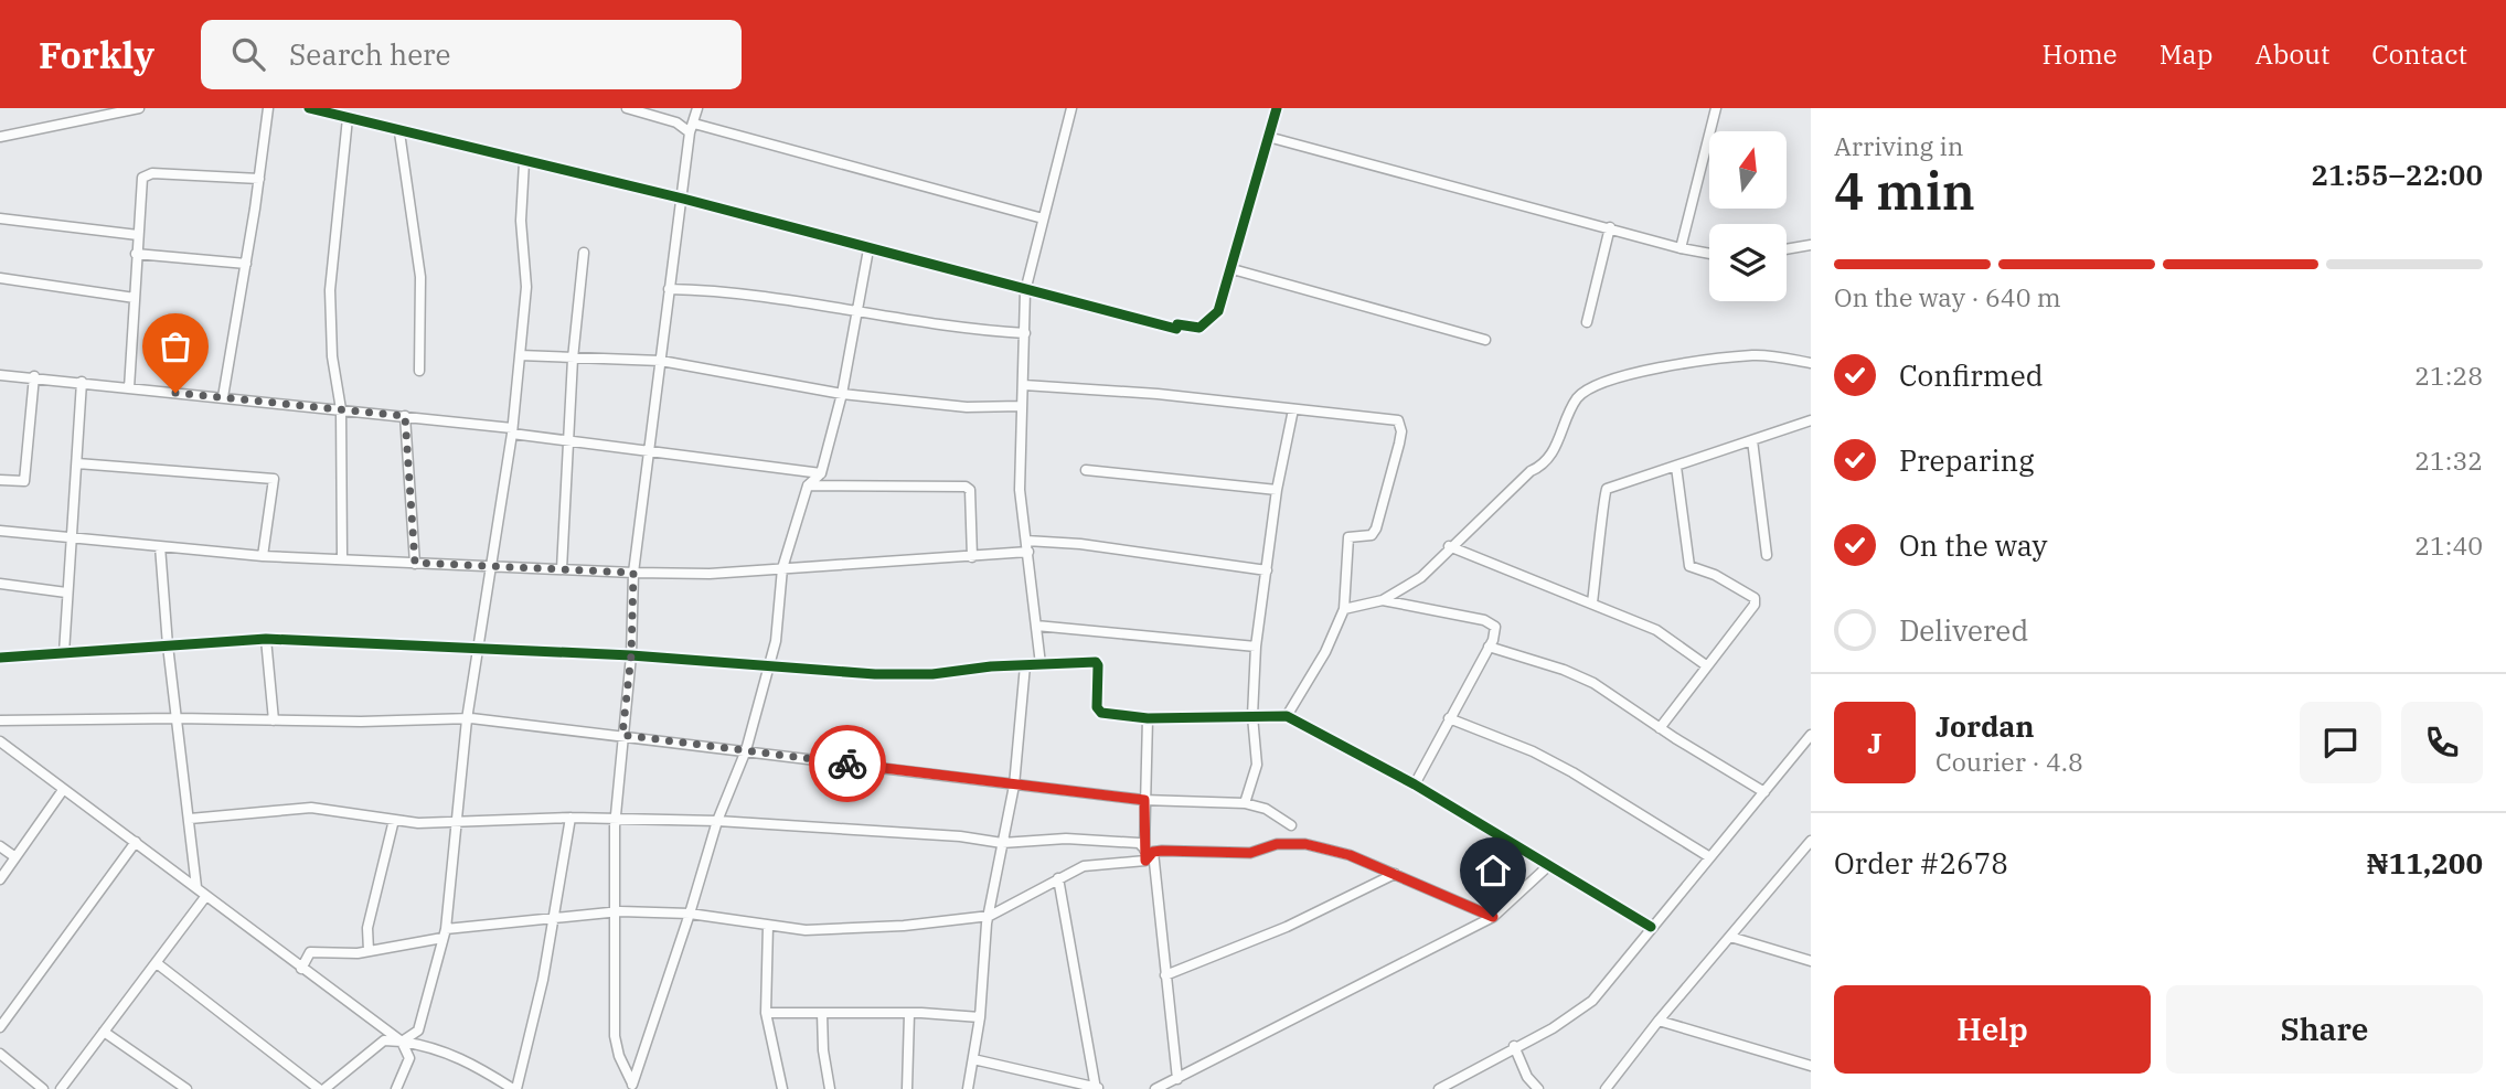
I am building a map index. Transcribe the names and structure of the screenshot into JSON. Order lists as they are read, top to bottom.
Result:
{
  "north": "top",
  "page": {
    "header": "Forkly",
    "search": "Search here",
    "nav": [
      "Home",
      "Map",
      "About",
      "Contact"
    ],
    "heading": ["4 min", "Arriving in", "21:55–22:00"],
    "panel": [
      "Jordan",
      "Courier · 4.8",
      "Order #2678",
      "₦11,200"
    ],
    "bar": "On the way · 640 m",
    "list": [
      ["Confirmed", "21:28"],
      ["Preparing", "21:32"],
      ["On the way", "21:40"],
      "Delivered"
    ],
    "round": "J",
    "buttons": ["Help", "Share"]
  }
}
